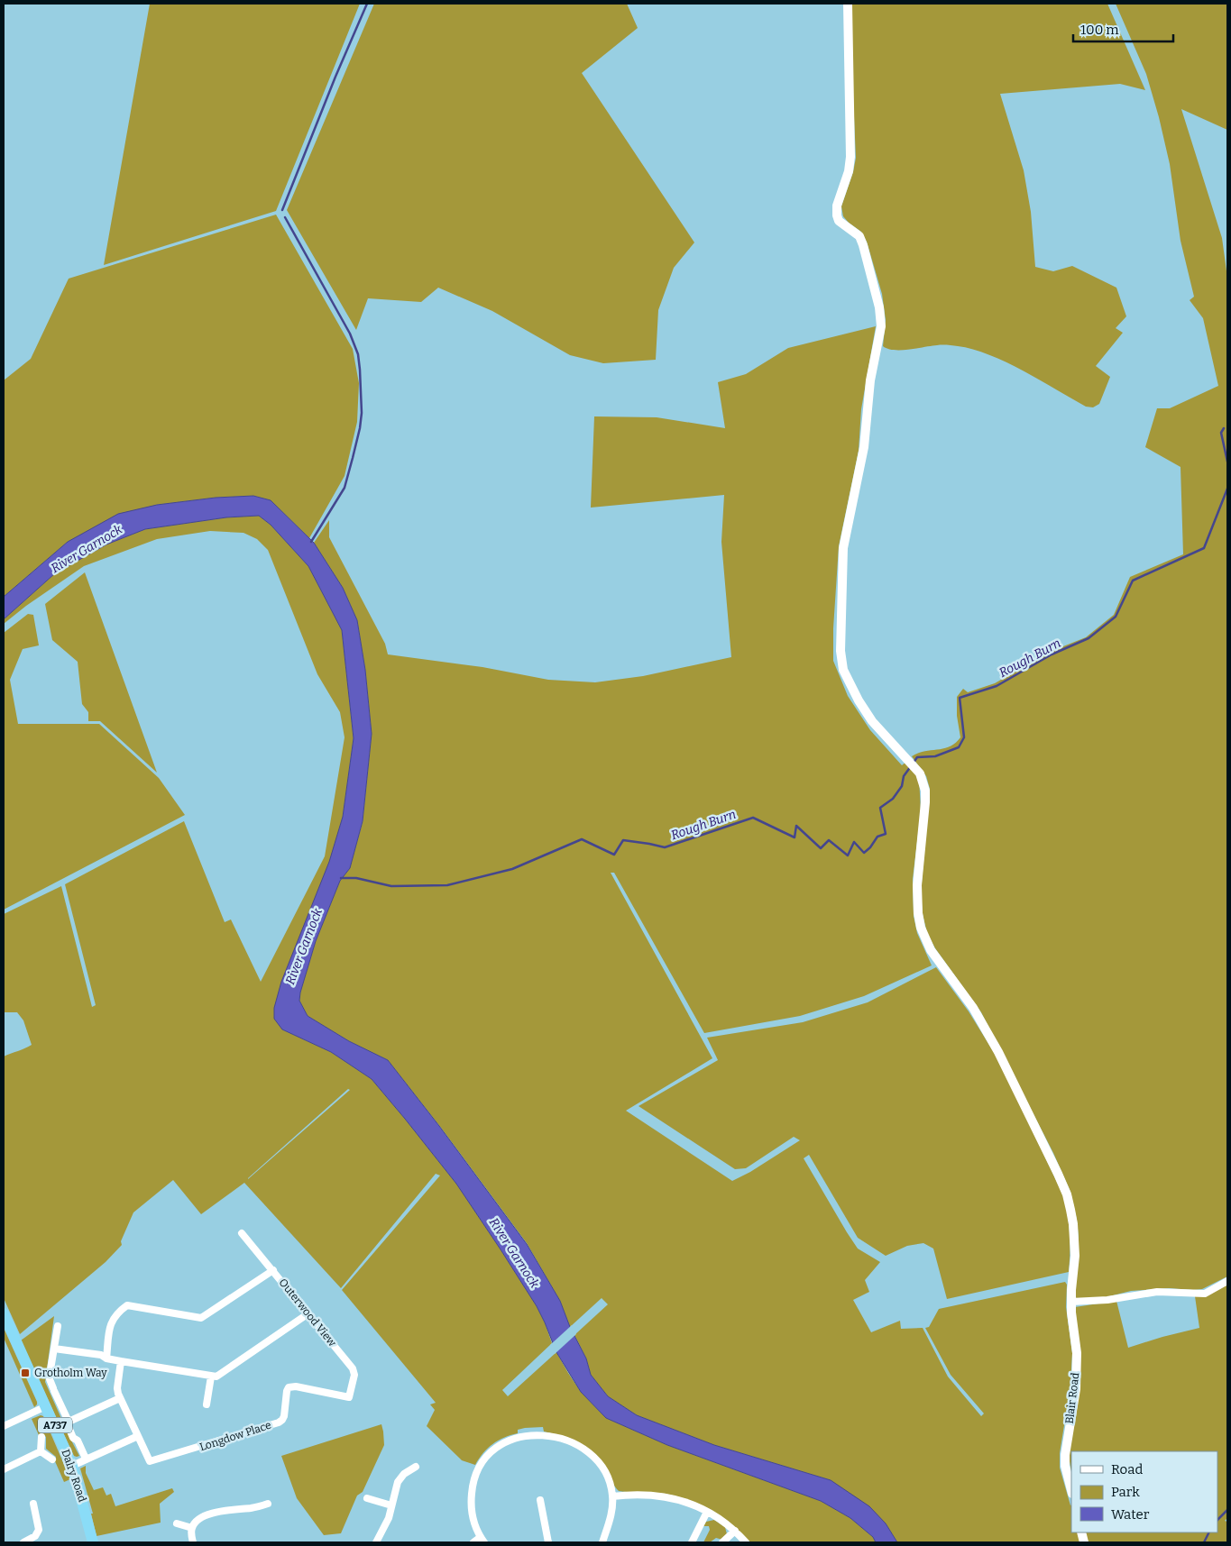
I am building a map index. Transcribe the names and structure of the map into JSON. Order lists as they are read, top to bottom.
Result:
{
  "streets": {
    "highway": ["A737", "Dalry Road"],
    "street": ["Outerwood View", "Blair Road", "Longdow Place"]
  },
  "crossings": [
    ["Outerwood View", "Longdow Place"]
  ],
  "water": ["River Garnock", "Rough Burn"],
  "places": {
    "transit": ["Grotholm Way"]
  },
  "legend": ["Road", "Park", "Water"],
  "scale_bar": "100 m"
}
